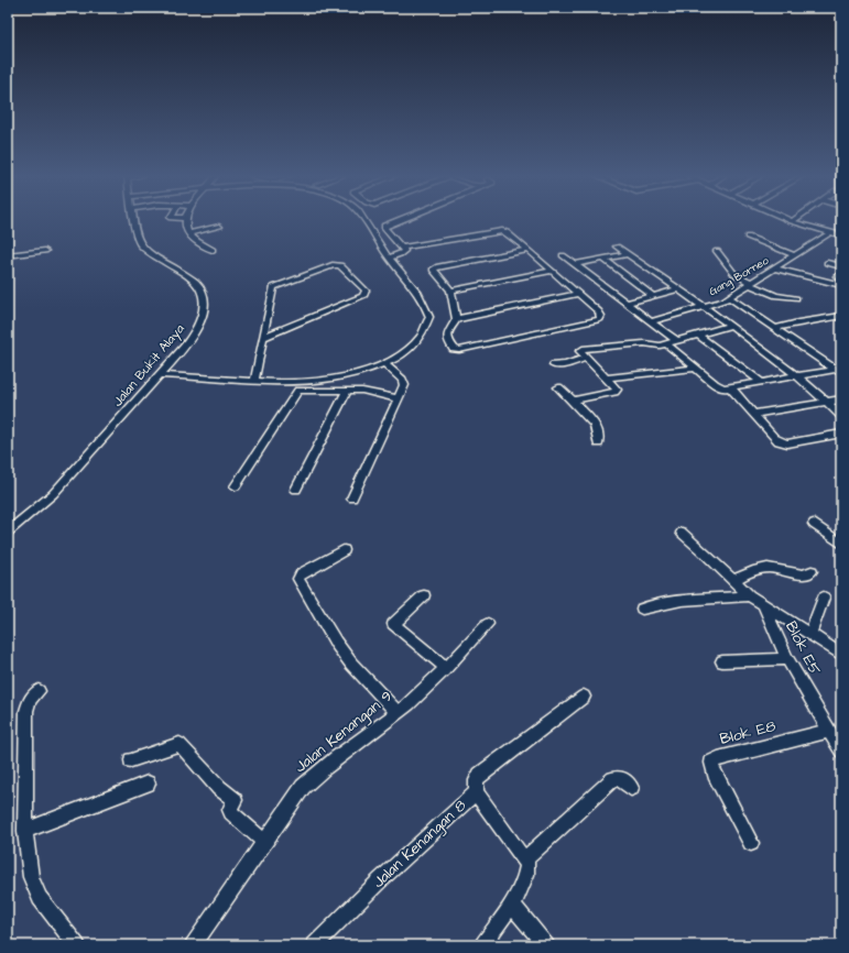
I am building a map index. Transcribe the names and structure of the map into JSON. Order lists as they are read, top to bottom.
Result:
{
  "streets": {
    "street": [
      "Gang Borneo",
      "Jalan Bukit Alaya",
      "Blok E5",
      "Jalan Kenangan 9",
      "Blok E8",
      "Jalan Kenangan 8"
    ]
  },
  "crossings": [
    ["Blok E5", "Blok E8"]
  ]
}
